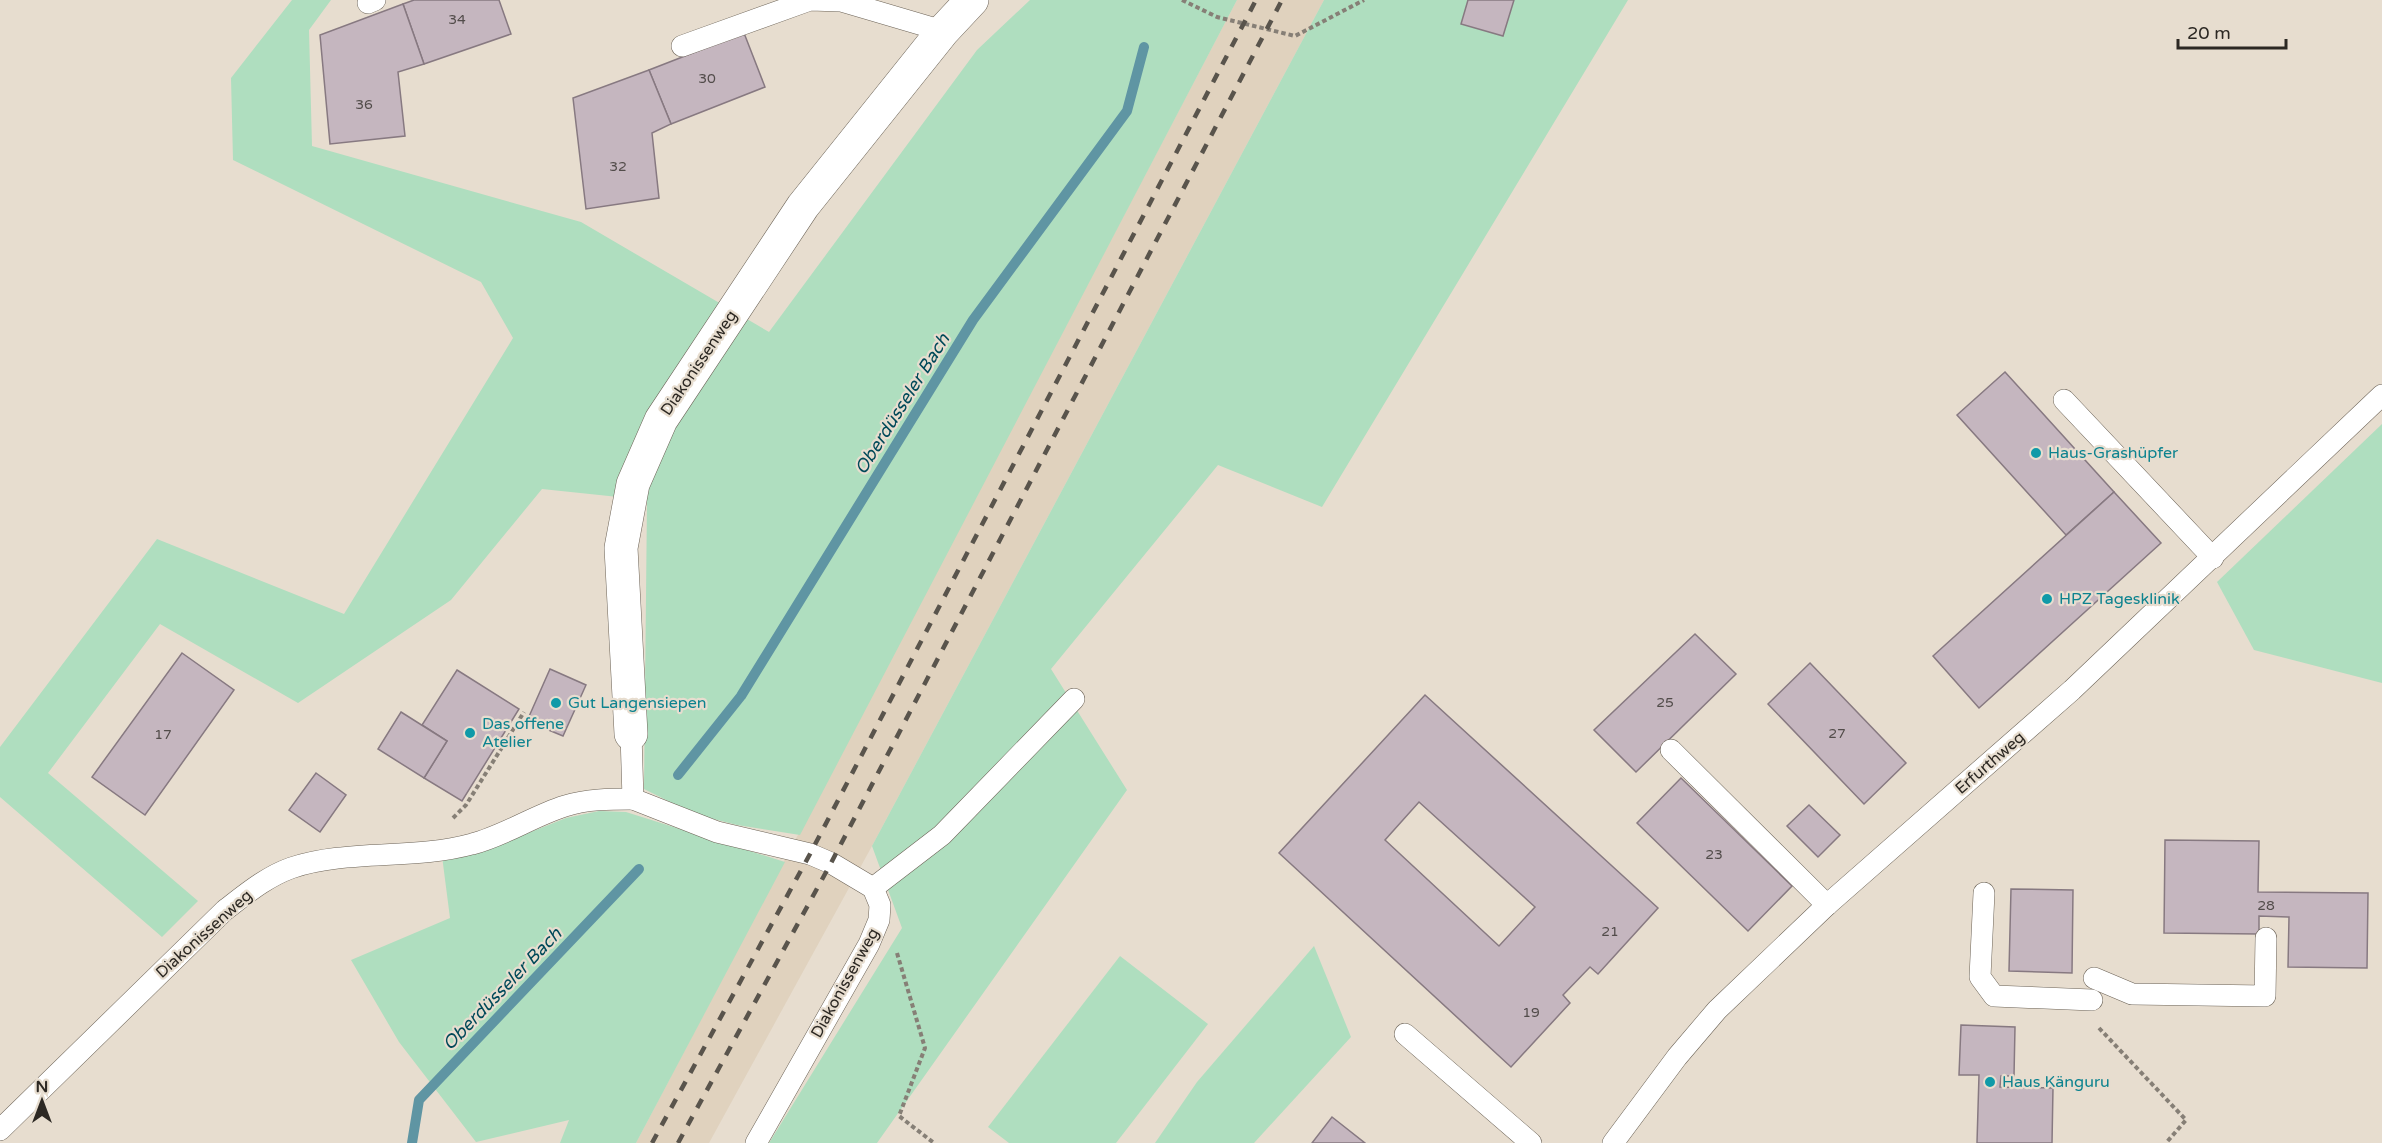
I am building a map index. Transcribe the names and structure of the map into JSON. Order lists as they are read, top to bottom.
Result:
{
  "streets": {
    "street": ["Diakonissenweg"],
    "lane": ["Erfurthweg"]
  },
  "water": ["Oberdüsseler Bach"],
  "places": [
    "Haus-Grashüpfer",
    "HPZ Tagesklinik",
    "Gut Langensiepen",
    "Das offene Atelier",
    "Haus Känguru"
  ],
  "house_numbers": [
    "34",
    "30",
    "36",
    "32",
    "25",
    "27",
    "17",
    "23",
    "28",
    "21",
    "19"
  ],
  "scale_bar": "20 m",
  "north": "top"
}
